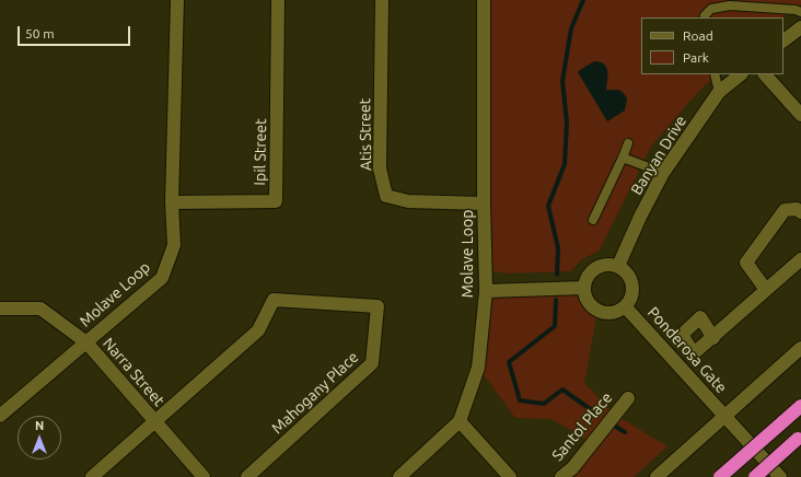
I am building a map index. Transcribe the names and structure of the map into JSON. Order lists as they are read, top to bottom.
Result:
{
  "streets": {
    "street": [
      "Atis Street",
      "Ipil Street",
      "Banyan Drive",
      "Molave Loop",
      "Ponderosa Gate",
      "Narra Street",
      "Mahogany Place",
      "Santol Place"
    ]
  },
  "crossings": [
    ["Atis Street", "Molave Loop"],
    ["Ipil Street", "Molave Loop"],
    ["Banyan Drive", "Ponderosa Gate"],
    ["Molave Loop", "Narra Street"],
    ["Narra Street", "Mahogany Place"]
  ],
  "legend": ["Road", "Park"],
  "scale_bar": "50 m",
  "north": "top"
}
